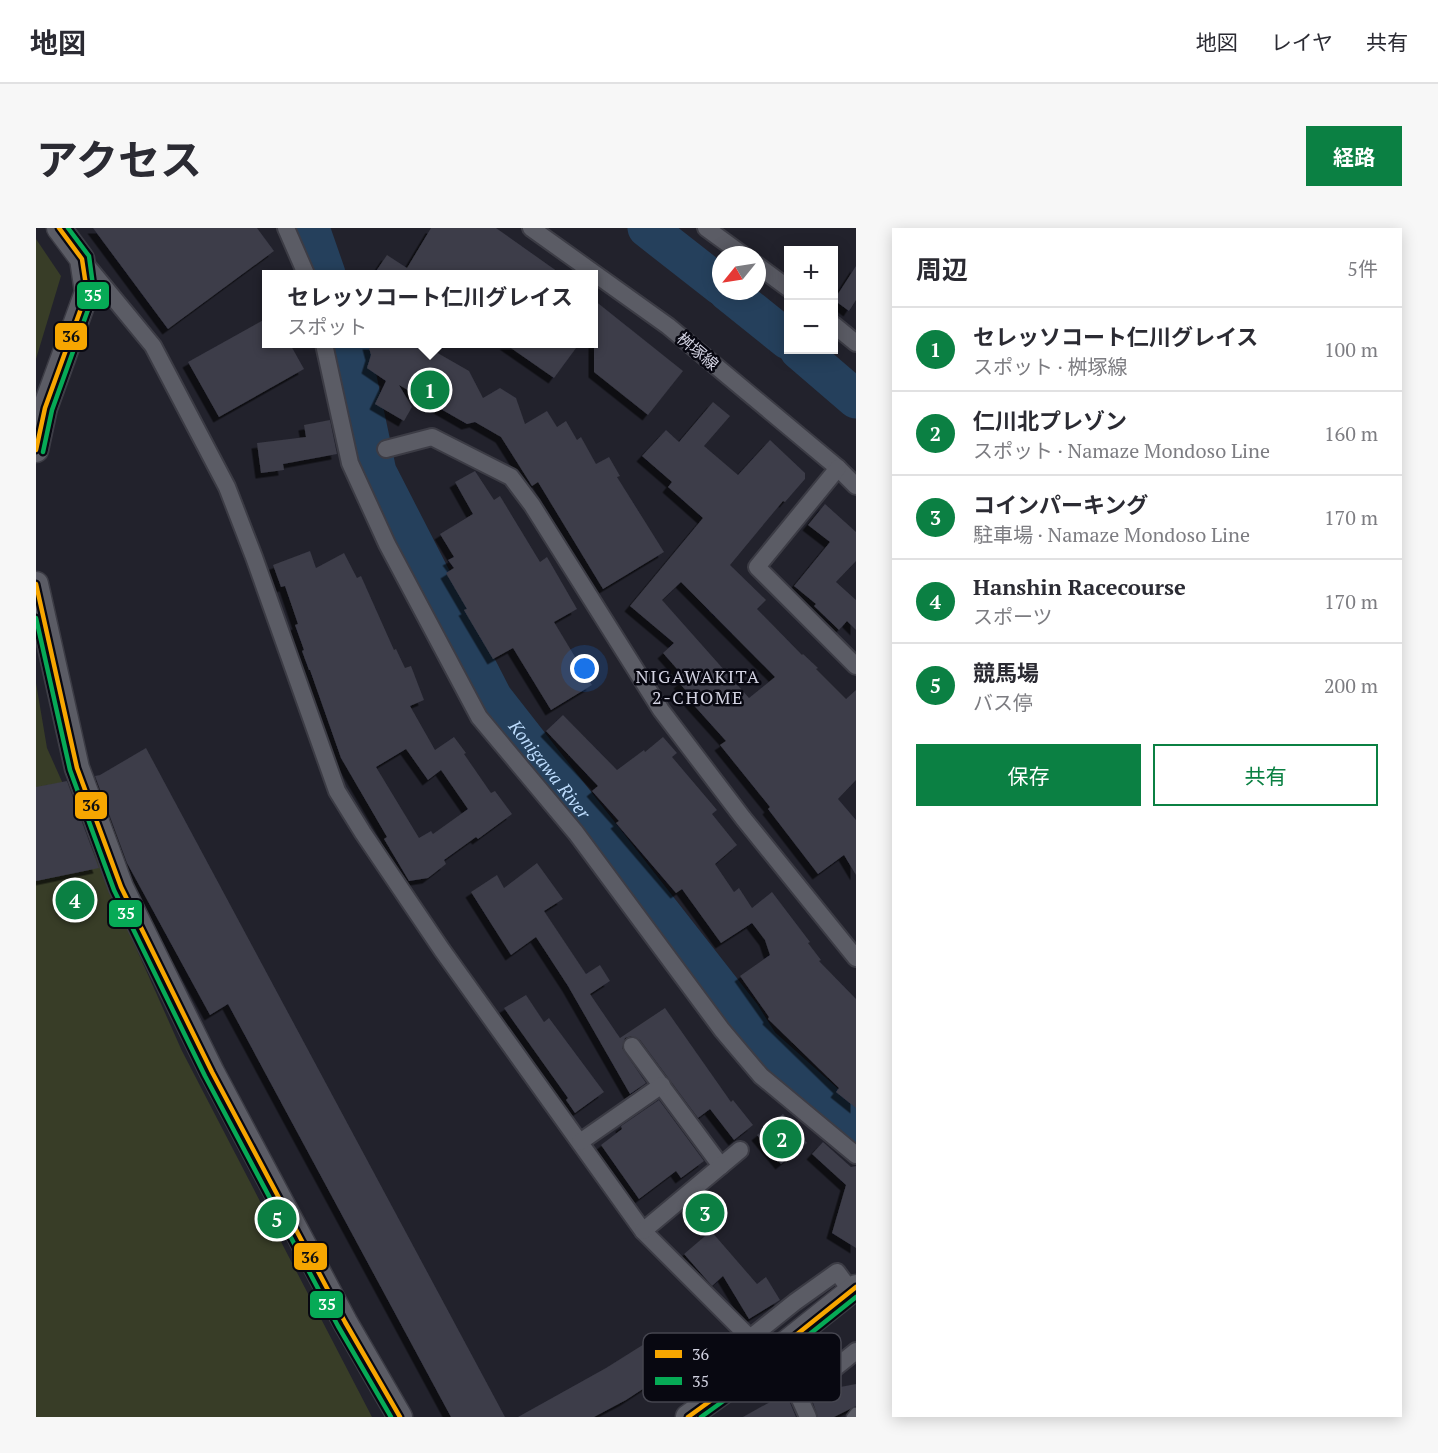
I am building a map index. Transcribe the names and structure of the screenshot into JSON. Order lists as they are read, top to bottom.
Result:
{
  "streets": {
    "street": ["桝塚線"]
  },
  "districts": ["NIGAWAKITA 2-CHOME"],
  "water": ["Konigawa River"],
  "lines": ["transit line 36", "transit line 35"],
  "legend": ["36", "35"],
  "north": "bottom left",
  "page": {
    "header": "地図",
    "nav": ["地図", "レイヤ", "共有"],
    "title": "アクセス",
    "buttons": [
      "経路",
      ["保存", "共有"]
    ],
    "heading": ["周辺", "5件"],
    "map_buttons": ["+", "−"],
    "popup": ["セレッソコート仁川グレイス", "スポット"],
    "list": [
      {
        "mark": "1",
        "name": "セレッソコート仁川グレイス",
        "note": "スポット · 桝塚線",
        "value": "100 m"
      },
      {
        "mark": "2",
        "name": "仁川北プレゾン",
        "note": "スポット · Namaze Mondoso Line",
        "value": "160 m"
      },
      {
        "mark": "3",
        "name": "コインパーキング",
        "note": "駐車場 · Namaze Mondoso Line",
        "value": "170 m"
      },
      {
        "mark": "4",
        "name": "Hanshin Racecourse",
        "note": "スポーツ",
        "value": "170 m"
      },
      {
        "mark": "5",
        "name": "競馬場",
        "note": "バス停",
        "value": "200 m"
      }
    ],
    "pins": [
      "1",
      "4",
      "2",
      "3",
      "5"
    ]
  }
}
